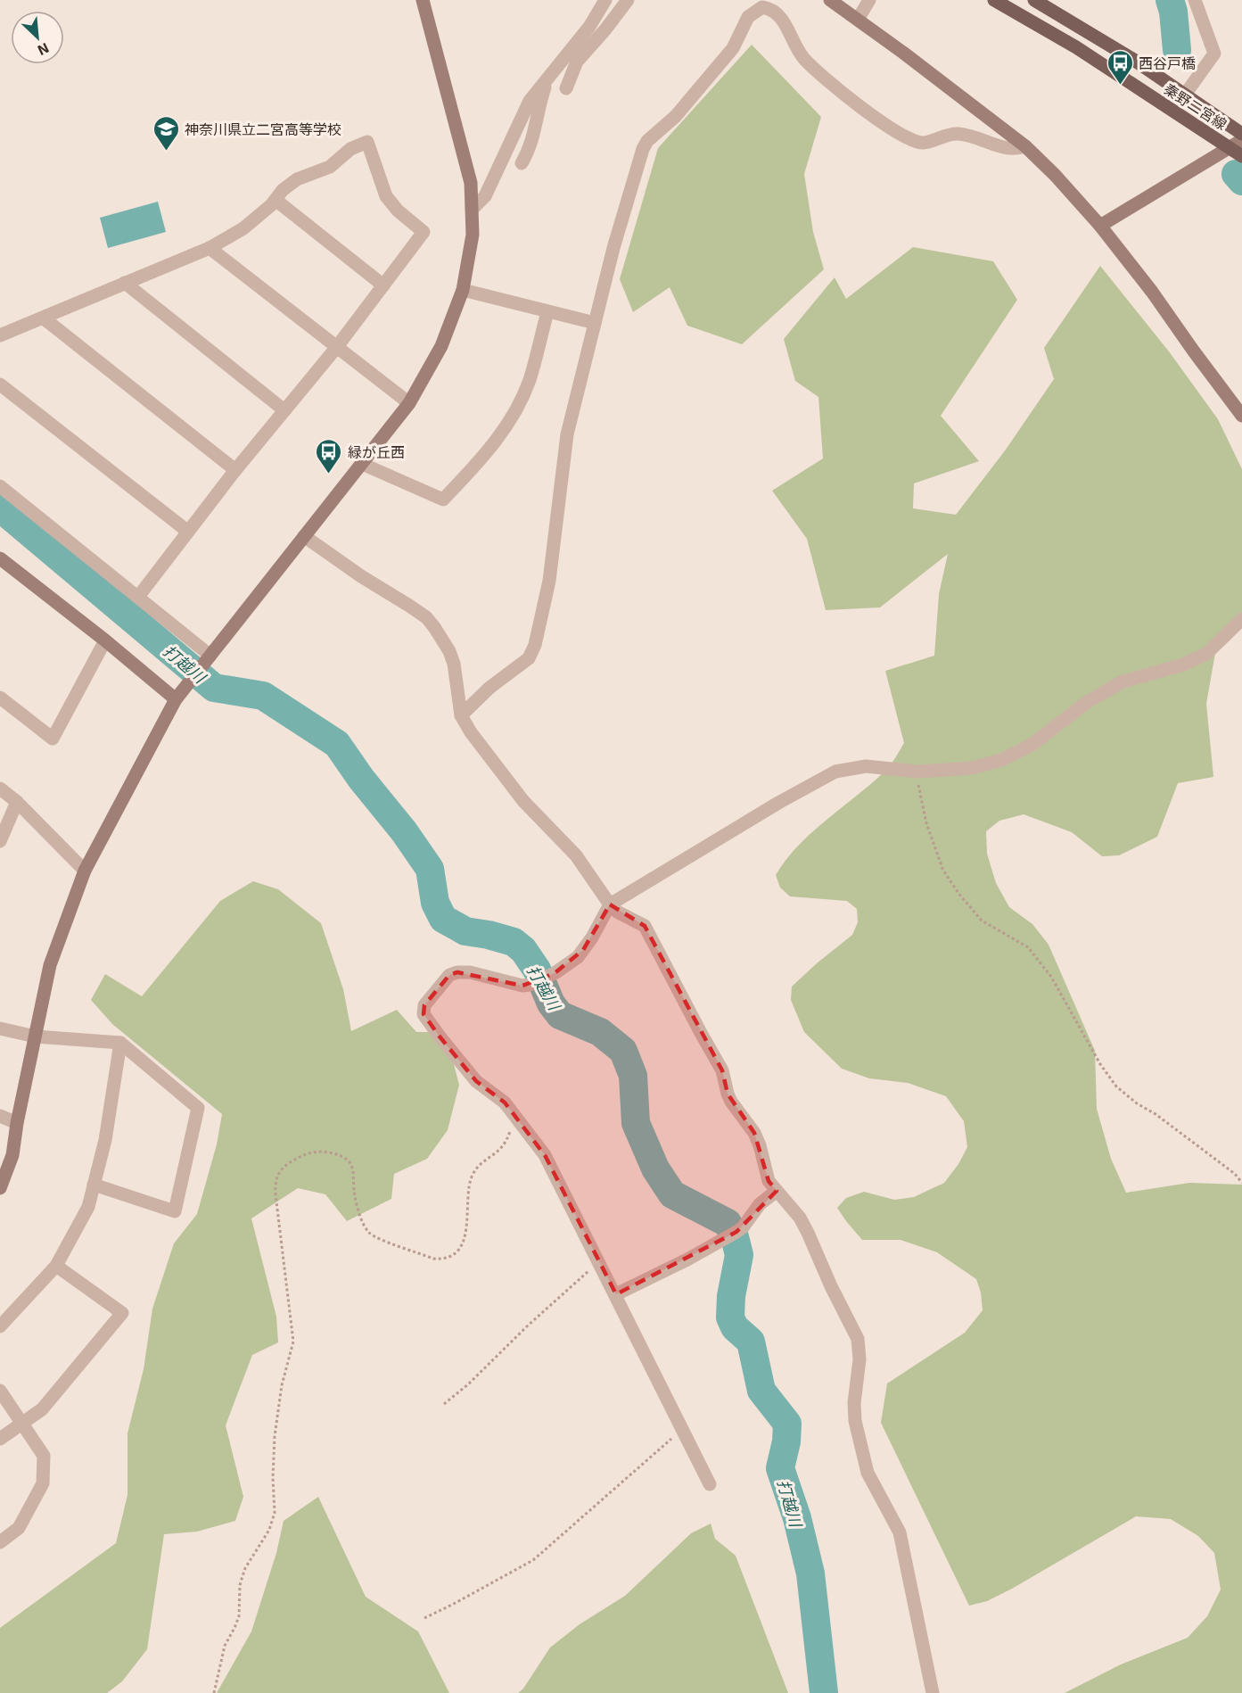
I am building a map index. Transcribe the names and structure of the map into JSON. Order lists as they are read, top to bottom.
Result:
{
  "streets": {
    "main road": ["秦野二宮線"]
  },
  "water": ["打越川"],
  "places": {
    "bus stop": ["西谷戸橋", "緑が丘西"],
    "school or university": ["神奈川県立二宮高等学校"]
  },
  "north": "bottom right"
}
